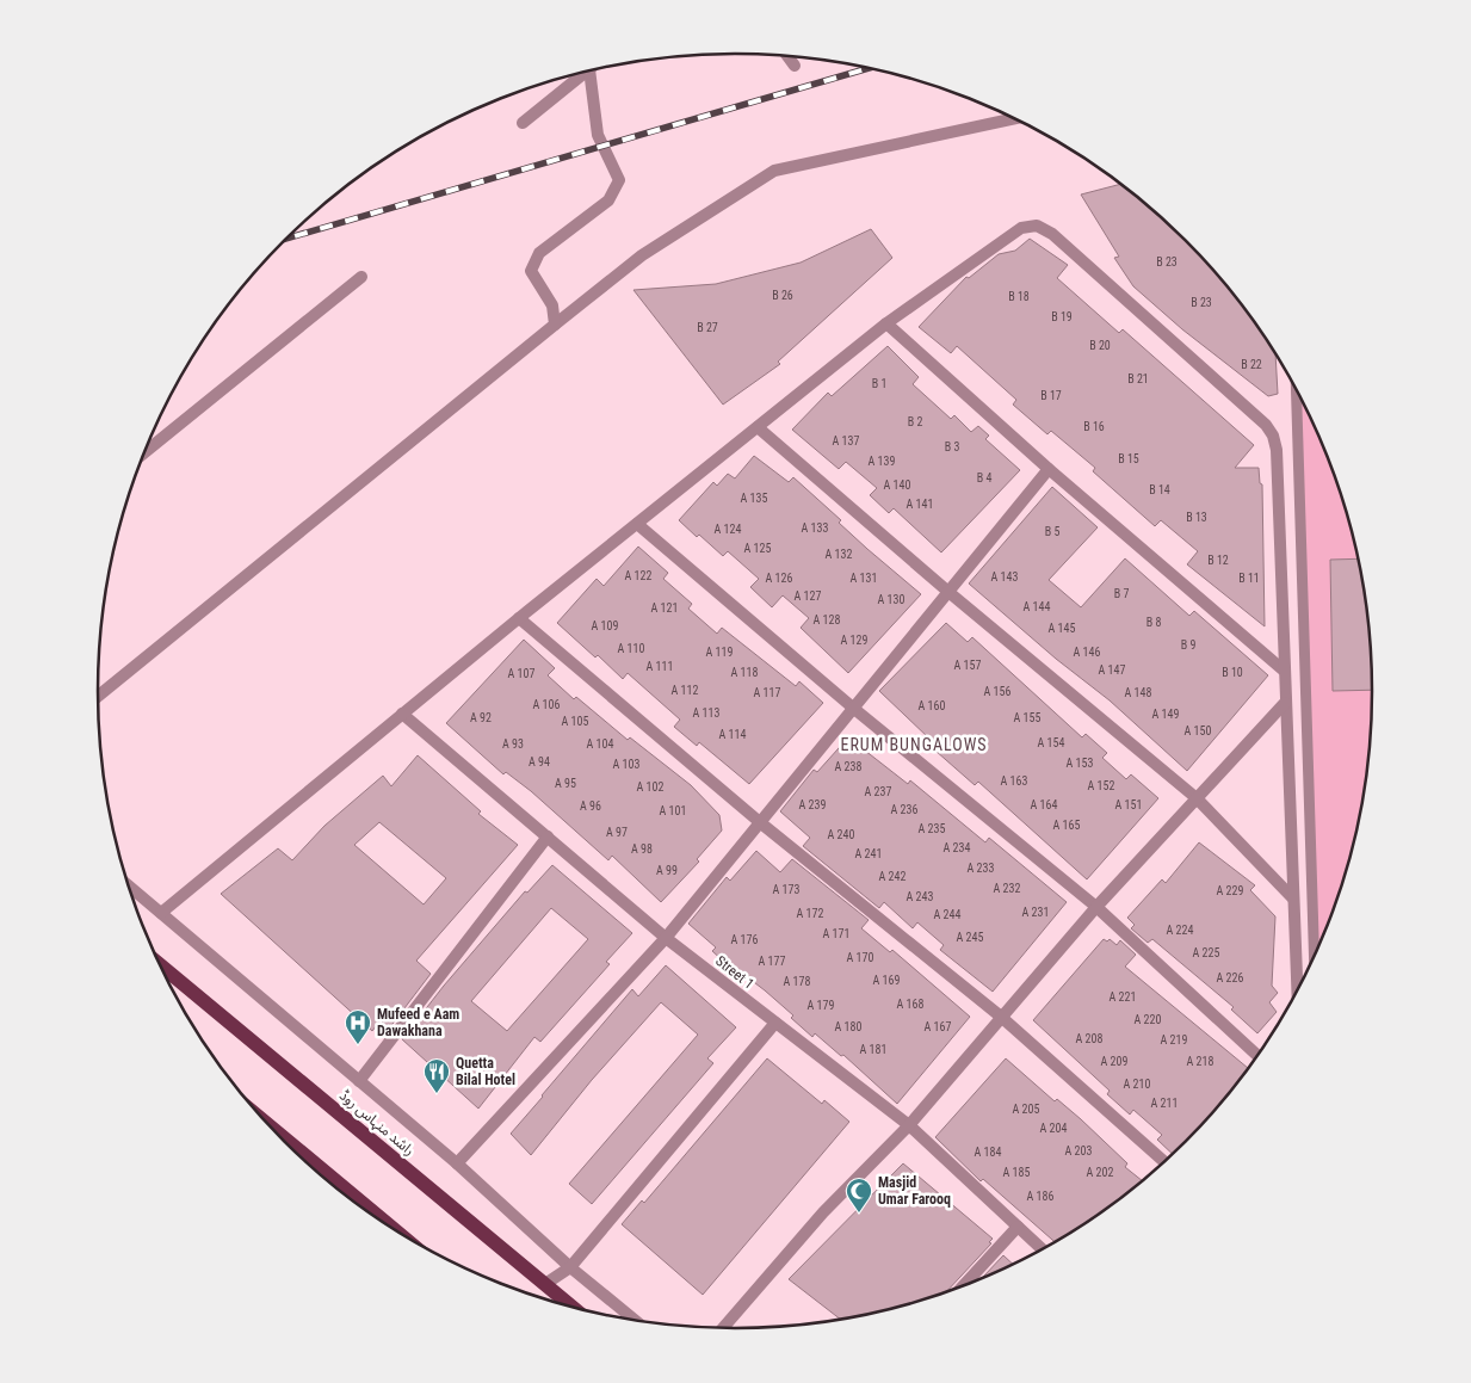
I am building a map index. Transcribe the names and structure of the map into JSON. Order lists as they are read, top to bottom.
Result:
{
  "streets": {
    "main road": ["راشد منہاس روڈ"],
    "street": ["Street 1"]
  },
  "districts": ["ERUM BUNGALOWS"],
  "places": {
    "hospital": ["Mufeed e Aam Dawakhana"],
    "restaurant": ["Quetta Bilal Hotel"],
    "mosque": ["Masjid Umar Farooq"]
  },
  "house_numbers": [
    "B 23",
    "B 26",
    "B 18",
    "B 23",
    "B 19",
    "B 27",
    "B 20",
    "B 22",
    "B 21",
    "B 1",
    "B 17",
    "B 2",
    "B 16",
    "A 137",
    "B 3",
    "B 15",
    "A 139",
    "B 4",
    "A 140",
    "B 14",
    "A 135",
    "A 141",
    "B 13",
    "A 133",
    "A 124",
    "B 5",
    "A 125",
    "A 132",
    "B 12",
    "A 122",
    "A 143",
    "A 126",
    "A 131",
    "B 11",
    "B 7",
    "A 127",
    "A 130",
    "A 144",
    "A 121",
    "A 128",
    "B 8",
    "A 109",
    "A 145",
    "A 129",
    "B 9",
    "A 110",
    "A 119",
    "A 146",
    "A 157",
    "A 111",
    "A 147",
    "A 118",
    "B 10",
    "A 107",
    "A 112",
    "A 156",
    "A 117",
    "A 148",
    "A 106",
    "A 160",
    "A 113",
    "A 149",
    "A 92",
    "A 155",
    "A 105",
    "A 150",
    "A 114",
    "A 154",
    "A 93",
    "A 104",
    "A 94",
    "A 153",
    "A 103",
    "A 238",
    "A 163",
    "A 95",
    "A 152",
    "A 102",
    "A 237",
    "A 239",
    "A 164",
    "A 151",
    "A 96",
    "A 236",
    "A 101",
    "A 165",
    "A 235",
    "A 97",
    "A 240",
    "A 234",
    "A 98",
    "A 241",
    "A 233",
    "A 99",
    "A 242",
    "A 232",
    "A 173",
    "A 229",
    "A 243",
    "A 231",
    "A 172",
    "A 244",
    "A 224",
    "A 171",
    "A 245",
    "A 176",
    "A 225",
    "A 170",
    "A 177",
    "A 226",
    "A 169",
    "A 178",
    "A 221",
    "A 168",
    "A 179",
    "A 220",
    "A 180",
    "A 167",
    "A 208",
    "A 219",
    "A 181",
    "A 209",
    "A 218",
    "A 210",
    "A 211",
    "A 205",
    "A 204",
    "A 203",
    "A 184",
    "A 185",
    "A 202",
    "A 186"
  ]
}
